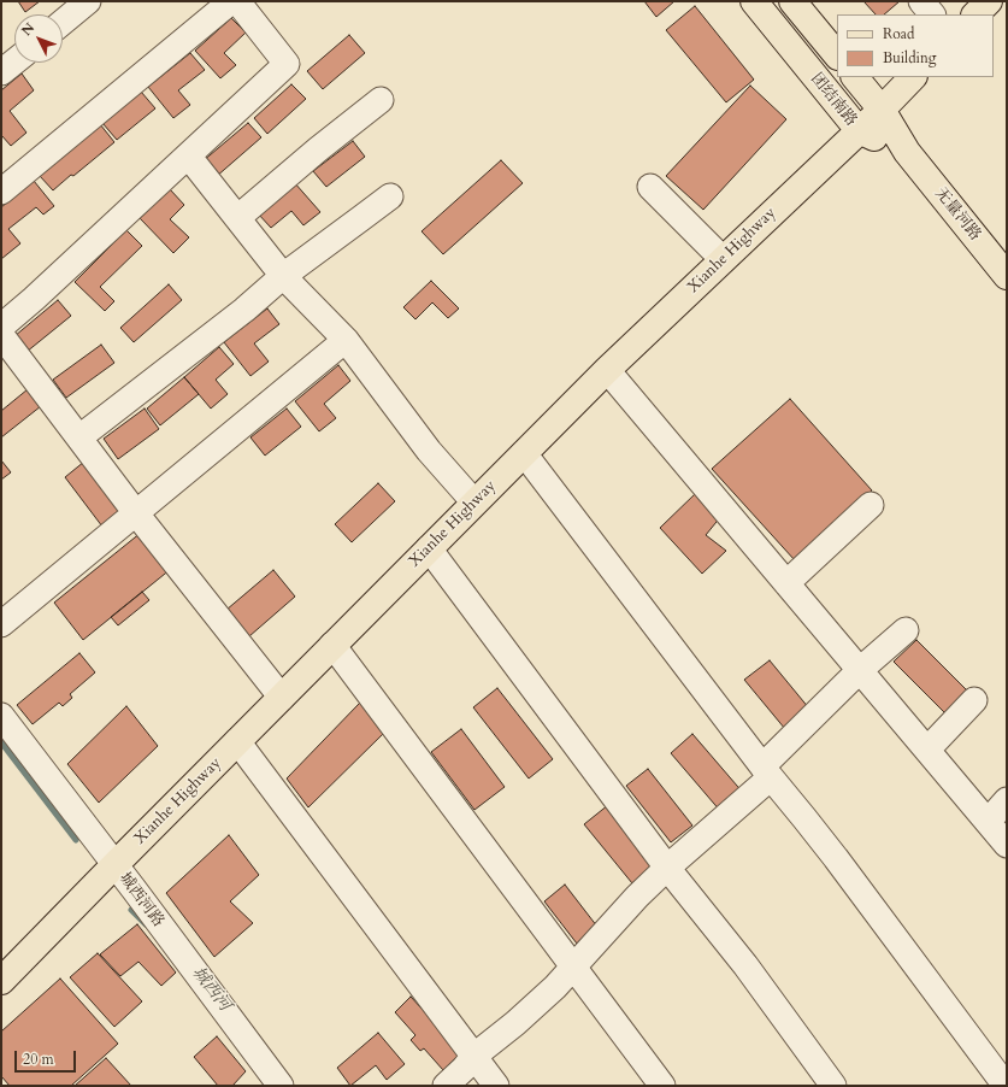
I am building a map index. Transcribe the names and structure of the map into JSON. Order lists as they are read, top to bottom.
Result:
{
  "streets": {
    "main road": ["团结南路", "无量河路", "Xianhe Highway"],
    "street": ["城西河路"]
  },
  "crossings": [
    ["团结南路", "无量河路"],
    ["团结南路", "Xianhe Highway"],
    ["Xianhe Highway", "城西河路"]
  ],
  "water": ["城西河"],
  "legend": ["Road", "Building"],
  "scale_bar": "20 m",
  "north": "top left"
}
